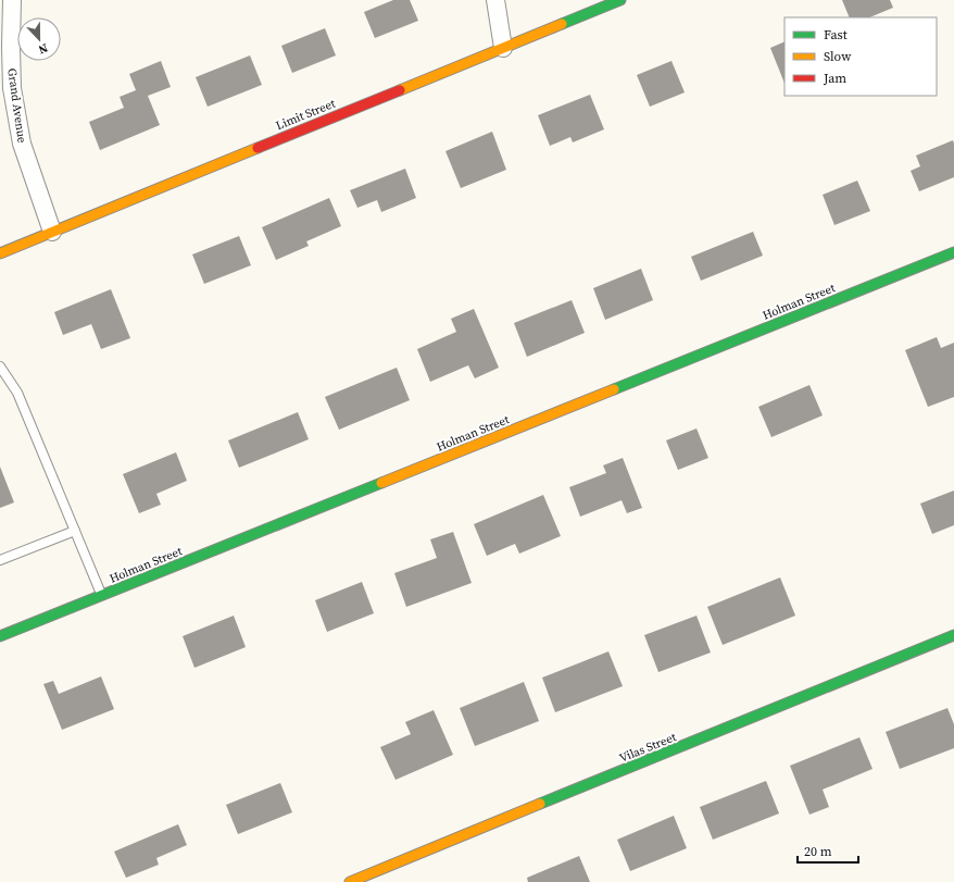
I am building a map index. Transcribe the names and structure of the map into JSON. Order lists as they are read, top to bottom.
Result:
{
  "streets": {
    "street": [
      "Grand Avenue",
      "Limit Street",
      "Holman Street",
      "Vilas Street"
    ]
  },
  "crossings": [
    ["Grand Avenue", "Limit Street"]
  ],
  "legend": ["Fast", "Slow", "Jam"],
  "scale_bar": "20 m",
  "north": "bottom"
}
